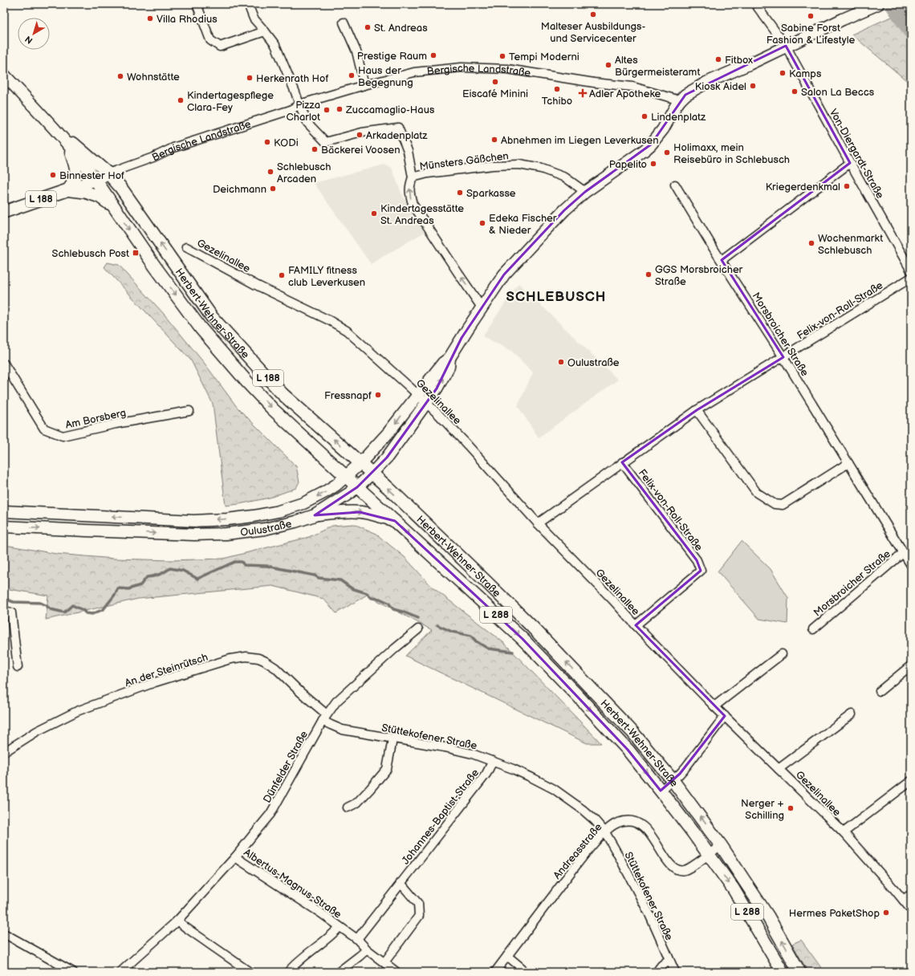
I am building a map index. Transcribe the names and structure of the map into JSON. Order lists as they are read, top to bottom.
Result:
{
  "streets": {
    "main road": [
      "L 188",
      "Herbert-Wehner-Straße",
      "Oulustraße",
      "L 288"
    ],
    "street": [
      "Bergische Landstraße",
      "Von-Diergardt-Straße",
      "Münsters Gäßchen",
      "Gezelinallee",
      "Felix-von-Roll-Straße",
      "Morsbroicher Straße",
      "Am Borsberg",
      "An der Steinrütsch",
      "Stüttekofener Straße",
      "Dünfelder Straße",
      "Johannes-Baptist-Straße",
      "Andreasstraße",
      "Albertus-Magnus-Straße"
    ]
  },
  "crossings": [
    ["Bergische Landstraße", "L 188"],
    ["Bergische Landstraße", "Herbert-Wehner-Straße"],
    ["Bergische Landstraße", "Oulustraße"],
    ["Münsters Gäßchen", "Oulustraße"],
    ["L 188", "Herbert-Wehner-Straße"],
    ["Gezelinallee", "Felix-von-Roll-Straße"],
    ["Gezelinallee", "Oulustraße"],
    ["Felix-von-Roll-Straße", "Morsbroicher Straße"],
    ["Herbert-Wehner-Straße", "Oulustraße"],
    ["Herbert-Wehner-Straße", "Andreasstraße"],
    ["An der Steinrütsch", "Stüttekofener Straße"],
    ["An der Steinrütsch", "Dünfelder Straße"],
    ["Stüttekofener Straße", "Dünfelder Straße"],
    ["Stüttekofener Straße", "Johannes-Baptist-Straße"],
    ["Stüttekofener Straße", "Andreasstraße"],
    ["Dünfelder Straße", "Albertus-Magnus-Straße"],
    ["Johannes-Baptist-Straße", "Albertus-Magnus-Straße"]
  ],
  "one_way": ["Münsters Gäßchen"],
  "districts": ["SCHLEBUSCH"],
  "places": {
    "other": [
      "Malteser Ausbildungs- und Servicecenter",
      "Sabine Forst Fashion & Lifestyle",
      "Villa Rhodius",
      "St. Andreas",
      "Prestige Raum",
      "Tempi Moderni",
      "Fitbox",
      "Altes Bürgermeisteramt",
      "Kamps",
      "Haus der Begegnung",
      "Wohnstätte",
      "Herkenrath Hof",
      "Eiscafé Minini",
      "Kiosk Aidel",
      "Tchibo",
      "Salon La Beccs",
      "Kindertagespflege Clara-Fey",
      "Zuccamaglio-Haus",
      "Pizza Charlot",
      "Lindenplatz",
      "Arkadenplatz",
      "Abnehmen im Liegen Leverkusen",
      "KODi",
      "Bäckerei Voosen",
      "Holimaxx, mein Reisebüro in Schlebusch",
      "Papelito",
      "Schlebusch Arcaden",
      "Binnester Hof",
      "Kriegerdenkmal",
      "Deichmann",
      "Sparkasse",
      "Kindertagesstätte St. Andreas",
      "Edeka Fischer & Nieder",
      "Wochenmarkt Schlebusch",
      "GGS Morsbroicher Straße",
      "FAMILY fitness club Leverkusen",
      "Oulustraße",
      "Fressnapf",
      "Nerger + Schilling",
      "Hermes PaketShop"
    ],
    "health": ["Adler Apotheke"],
    "transit": ["Schlebusch Post"]
  },
  "north": "bottom left"
}
